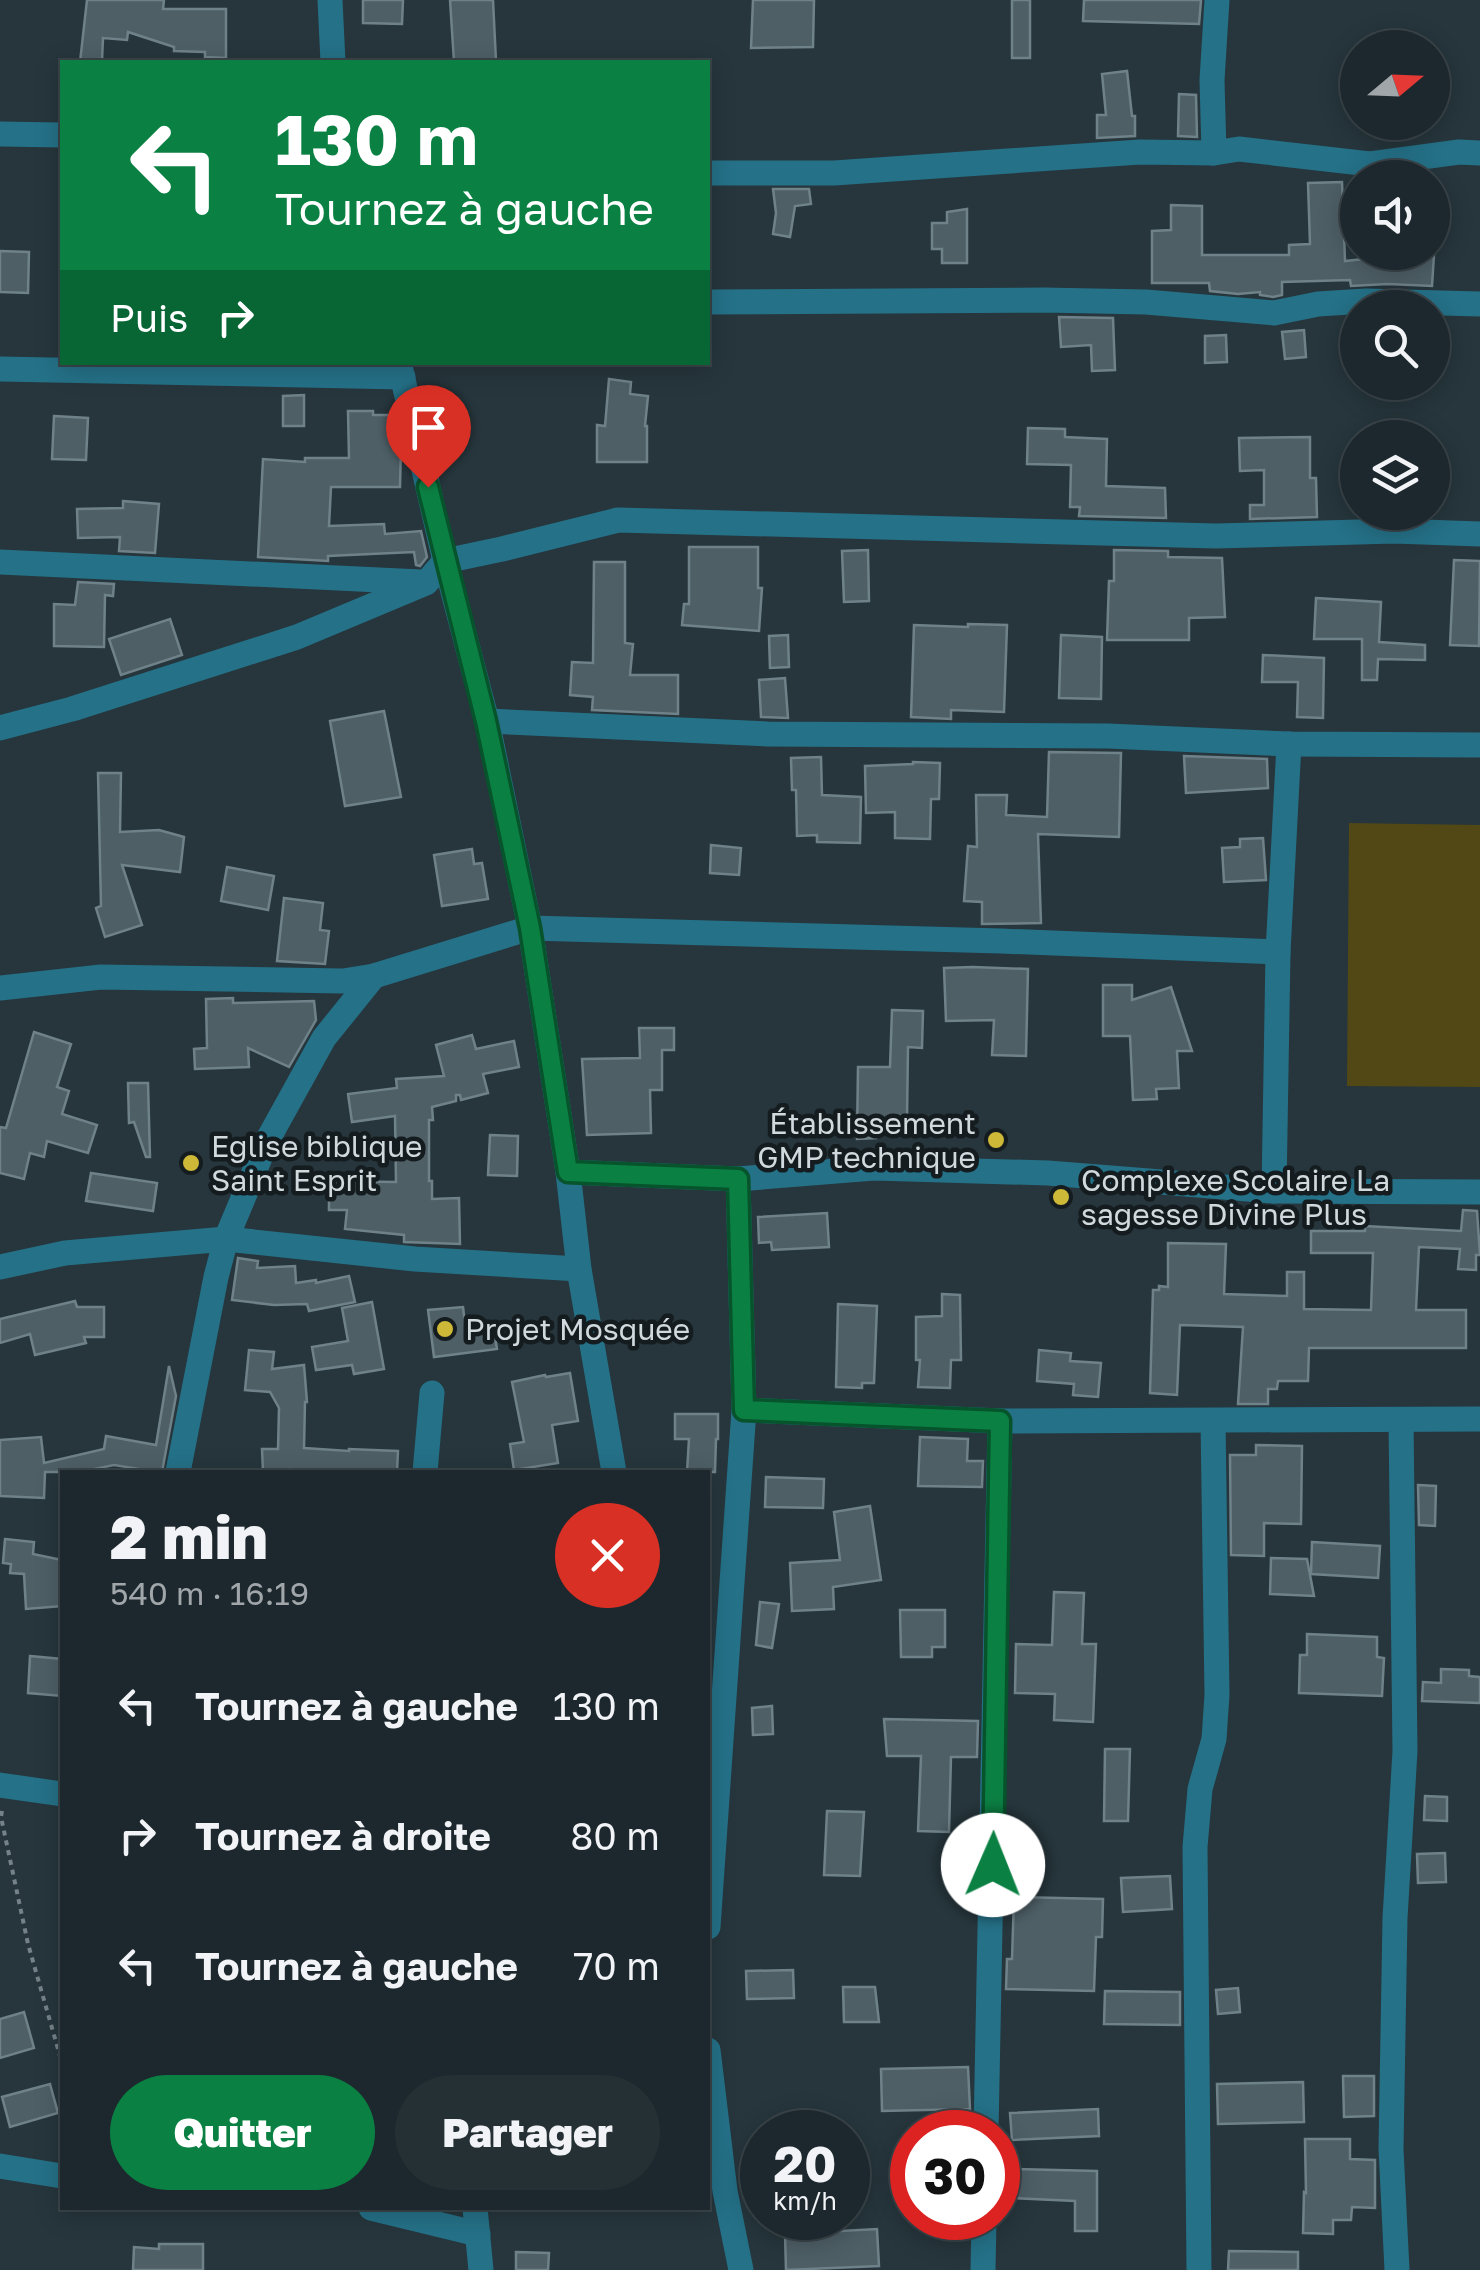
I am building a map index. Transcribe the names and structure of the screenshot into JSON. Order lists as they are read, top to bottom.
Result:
{
  "places": [
    "Établissement GMP technique",
    "Eglise biblique Saint Esprit",
    "Complexe Scolaire La sagesse Divine Plus",
    "Projet Mosquée"
  ],
  "north": "right",
  "page": {
    "turn": ["130 m", "Tournez à gauche"],
    "then": "Puis",
    "heading": ["2 min", "540 m · 16:19"],
    "list": [
      {
        "name": "Tournez à gauche",
        "value": "130 m"
      },
      {
        "name": "Tournez à droite",
        "value": "80 m"
      },
      {
        "name": "Tournez à gauche",
        "value": "70 m"
      }
    ],
    "buttons": ["Quitter", "Partager"],
    "speed": "20 km/h",
    "limit": "30"
  }
}
